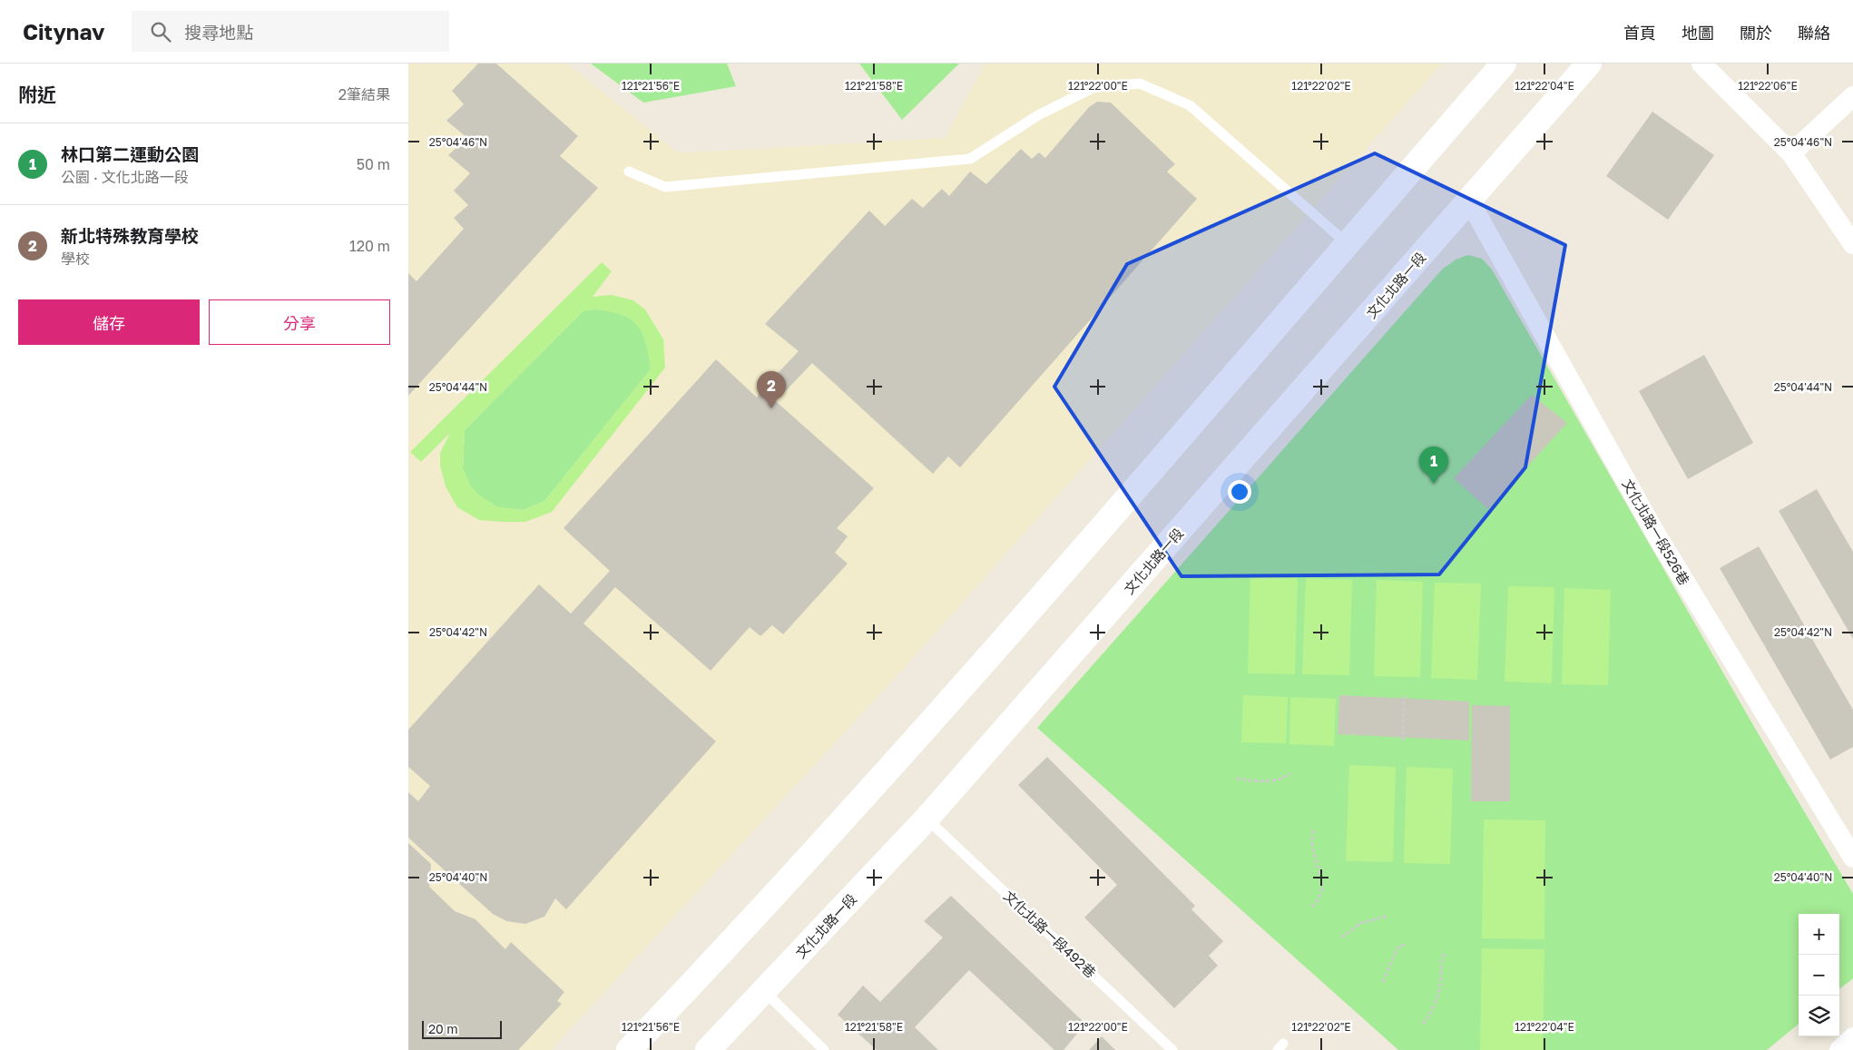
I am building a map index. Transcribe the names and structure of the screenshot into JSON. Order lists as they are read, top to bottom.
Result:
{
  "streets": {
    "main road": ["文化北路一段"],
    "street": ["文化北路一段526巷"],
    "lane": ["文化北路一段492巷"]
  },
  "crossings": [
    ["文化北路一段", "文化北路一段526巷"],
    ["文化北路一段", "文化北路一段492巷"]
  ],
  "scale_bar": "20 m",
  "page": {
    "header": "Citynav",
    "search": "搜尋地點",
    "nav": [
      "首頁",
      "地圖",
      "關於",
      "聯絡"
    ],
    "heading": ["附近", "2筆結果"],
    "list": [
      {
        "mark": "1",
        "name": "林口第二運動公園",
        "note": "公園 · 文化北路一段",
        "value": "50 m"
      },
      {
        "mark": "2",
        "name": "新北特殊教育學校",
        "note": "學校",
        "value": "120 m"
      }
    ],
    "buttons": ["儲存", "分享"],
    "pins": ["2", "1"],
    "map_buttons": ["+", "−"],
    "scale": "20 m"
  },
  "coordinates": [
    "121°21'56\"E",
    "121°21'58\"E",
    "121°22'00\"E",
    "121°22'02\"E",
    "121°22'04\"E",
    "121°22'06\"E",
    "25°04'46\"N",
    "25°04'44\"N",
    "25°04'42\"N",
    "25°04'40\"N"
  ]
}
